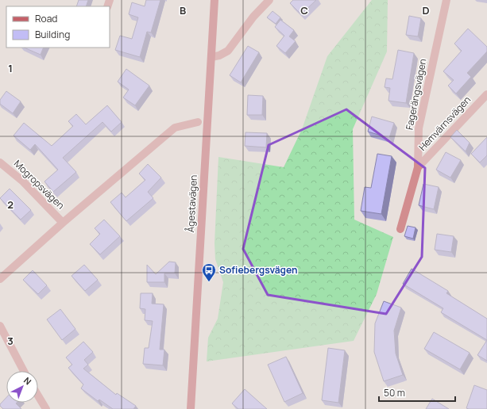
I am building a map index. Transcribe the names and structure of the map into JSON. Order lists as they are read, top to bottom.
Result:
{
  "streets": {
    "main road": ["Ågestavägen"],
    "street": ["Fagerängsvägen", "Hemvärnsvägen", "Mogropsvägen"]
  },
  "crossings": [
    ["Fagerängsvägen", "Hemvärnsvägen"]
  ],
  "places": {
    "bus stop": ["Sofiebergsvägen"]
  },
  "legend": ["Road", "Building"],
  "scale_bar": "50 m",
  "north": "top right",
  "grid": {
    "columns": ["B", "C", "D"],
    "rows": ["1", "2", "3"]
  }
}
